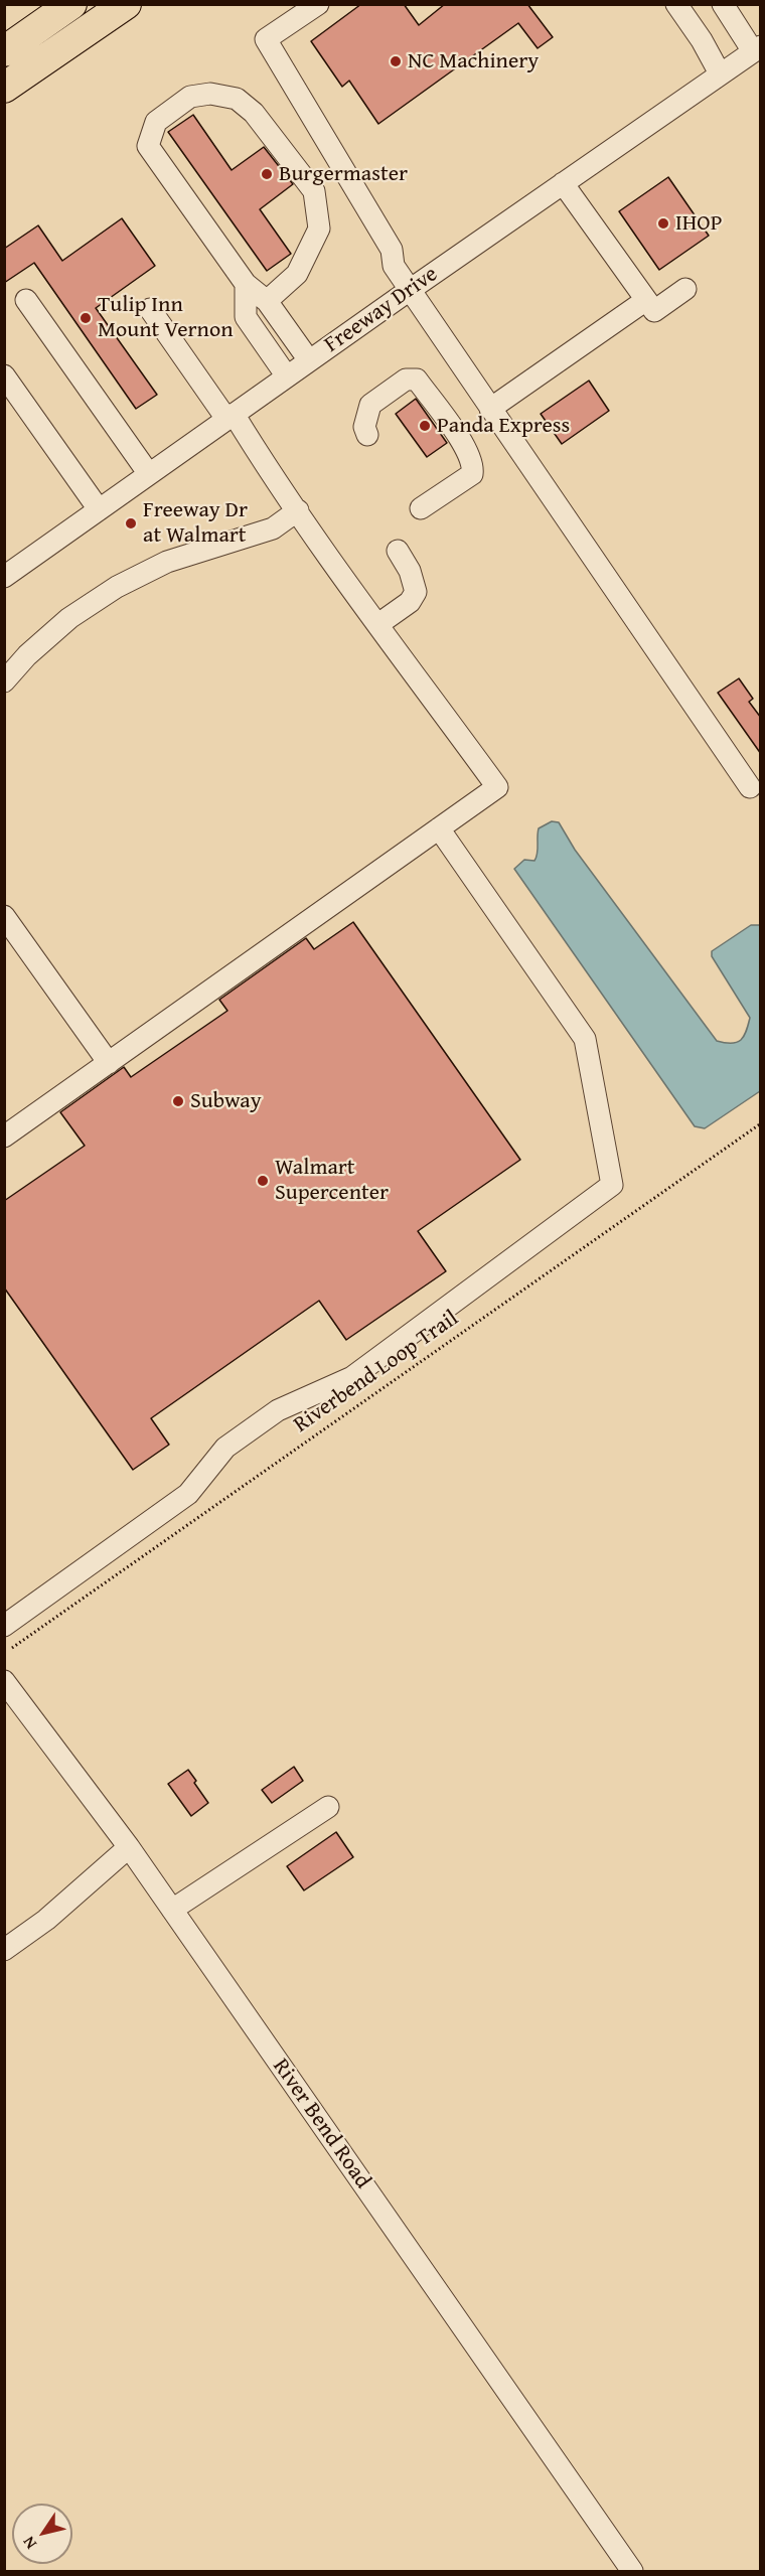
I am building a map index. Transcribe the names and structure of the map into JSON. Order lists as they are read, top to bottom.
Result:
{
  "streets": {
    "street": ["Freeway Drive", "River Bend Road"],
    "path": ["Riverbend Loop Trail"]
  },
  "places": [
    "NC Machinery",
    "Burgermaster",
    "IHOP",
    "Tulip Inn Mount Vernon",
    "Panda Express",
    "Freeway Dr at Walmart",
    "Subway",
    "Walmart Supercenter"
  ],
  "north": "bottom left"
}
